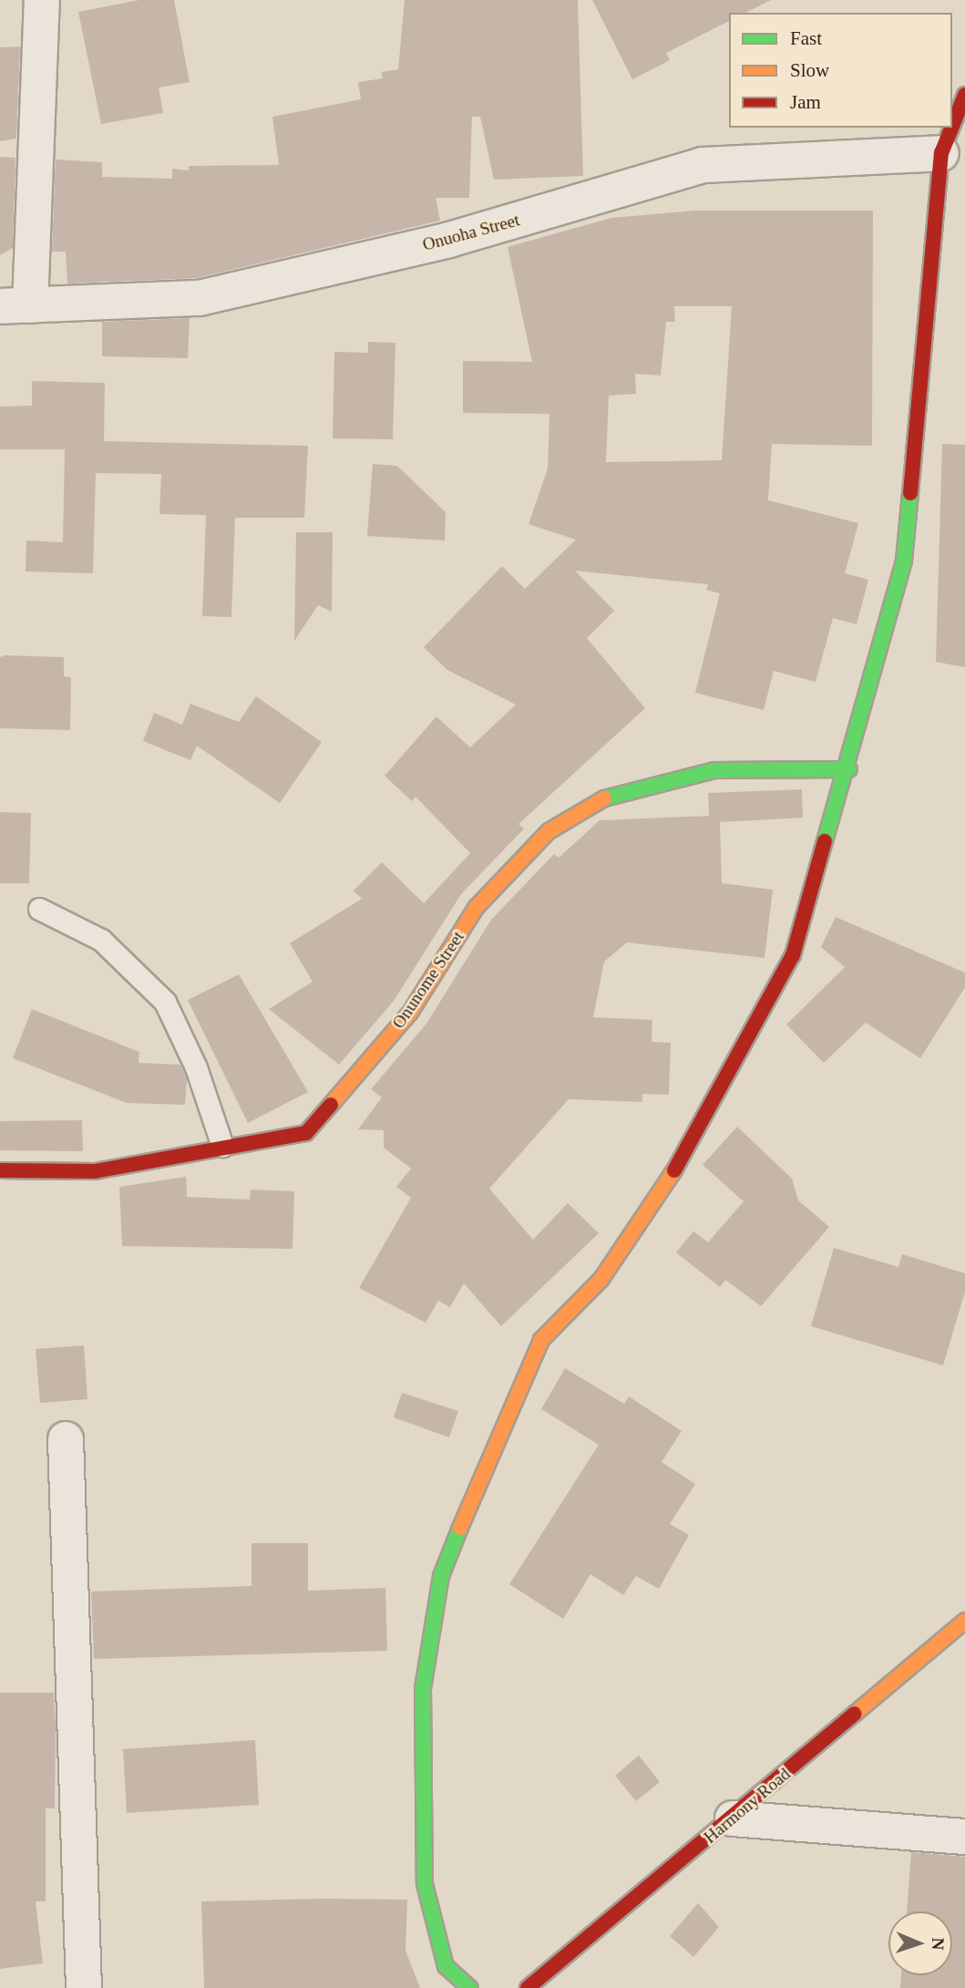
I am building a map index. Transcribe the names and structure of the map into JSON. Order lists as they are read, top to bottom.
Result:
{
  "streets": {
    "street": ["Onuoha Street", "Onunome Street", "Harmony Road"]
  },
  "legend": ["Fast", "Slow", "Jam"],
  "north": "right"
}
